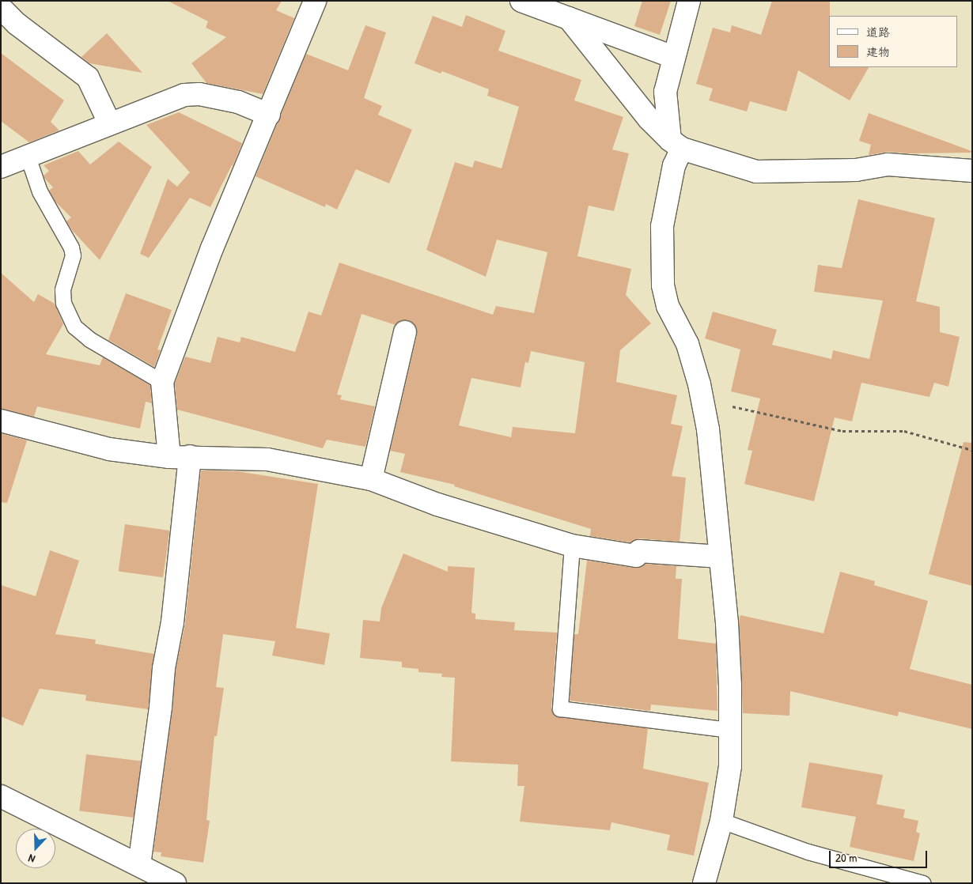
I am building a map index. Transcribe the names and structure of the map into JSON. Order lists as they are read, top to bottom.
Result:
{
  "legend": ["道路", "建物"],
  "scale_bar": "20 m",
  "north": "bottom"
}
